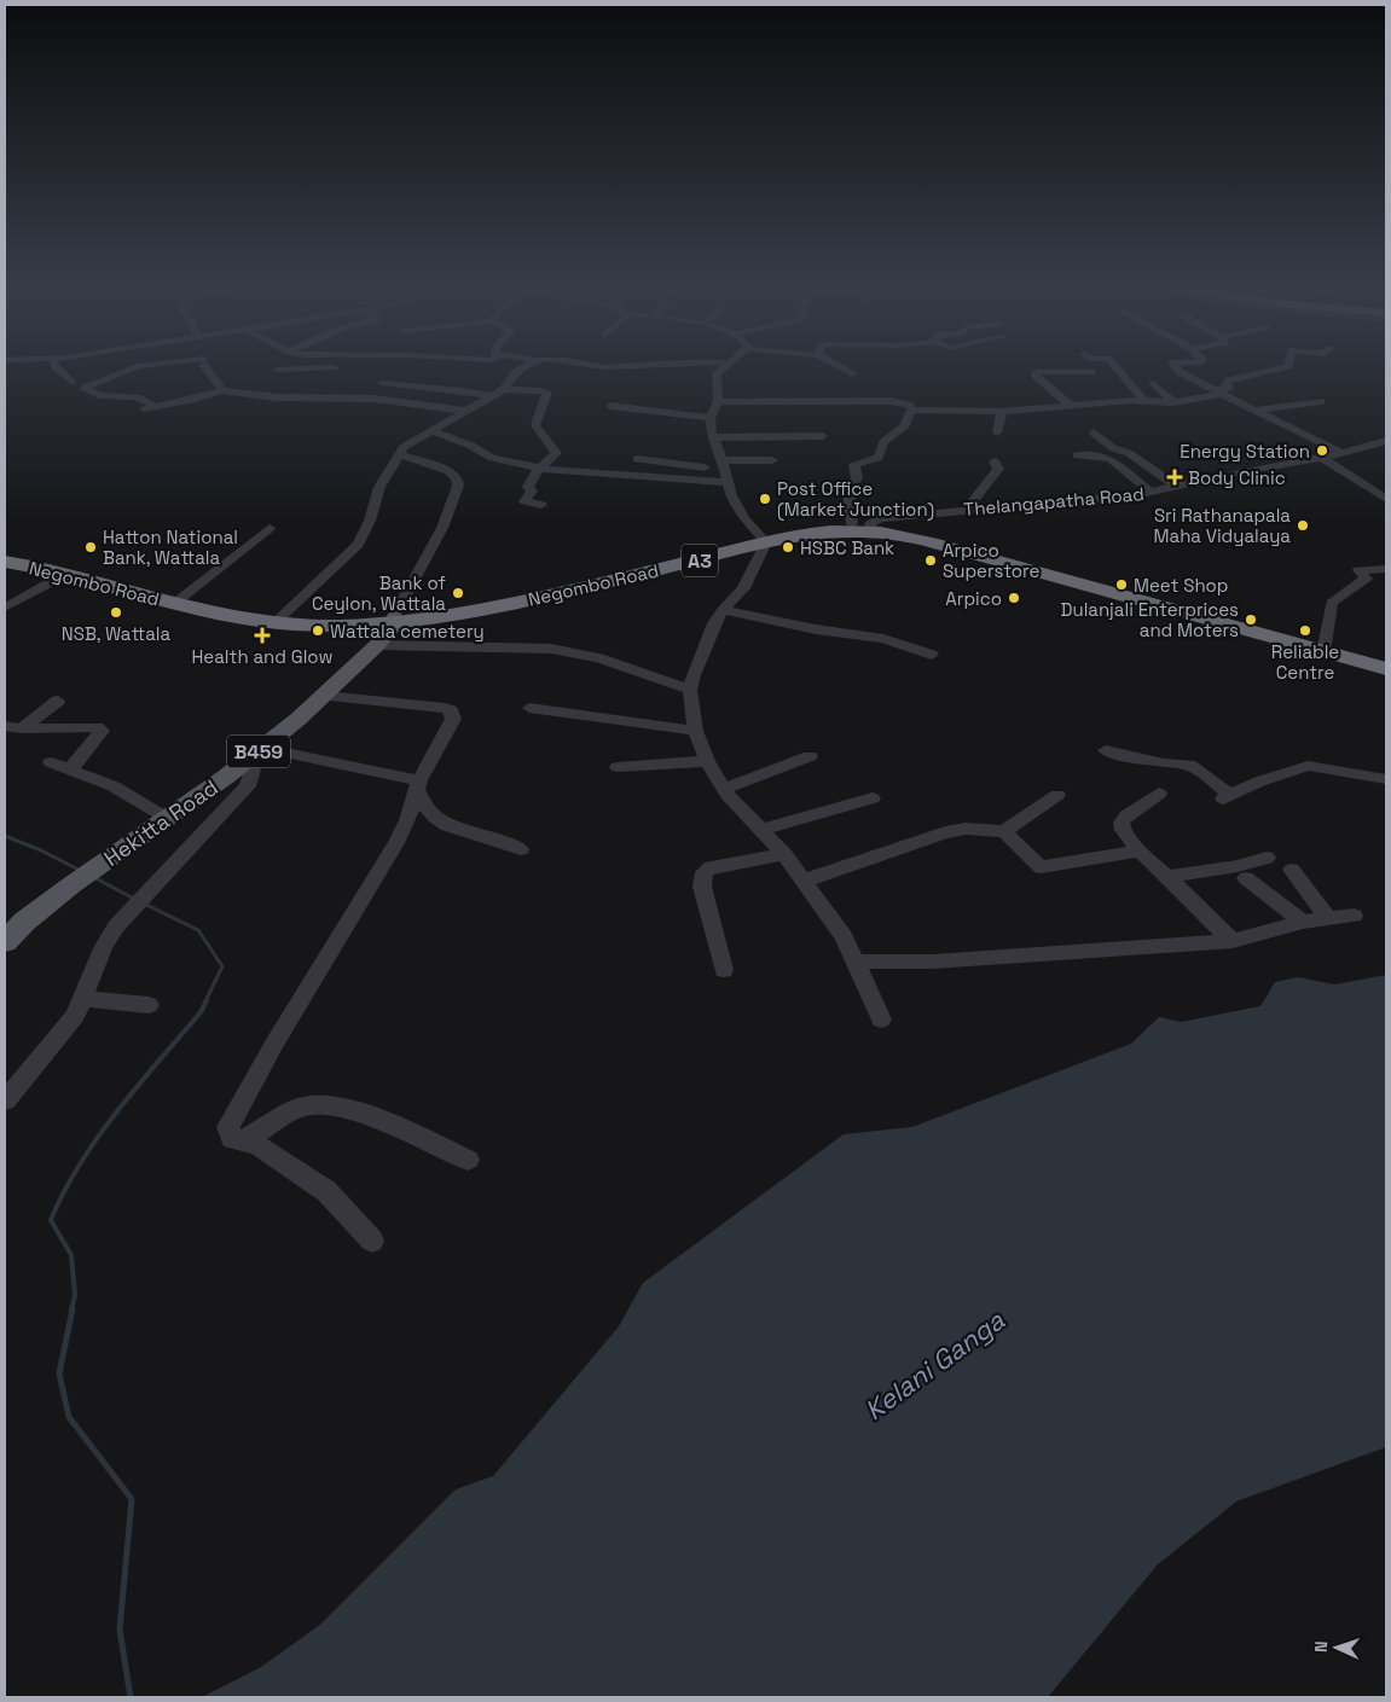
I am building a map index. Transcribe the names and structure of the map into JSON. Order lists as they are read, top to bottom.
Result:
{
  "streets": {
    "highway": ["A3", "Negombo Road"],
    "main road": ["B459", "Hekitta Road"],
    "street": ["Thelangapatha Road"]
  },
  "crossings": [
    ["Thelangapatha Road", "Negombo Road"],
    ["Negombo Road", "Hekitta Road"]
  ],
  "water": ["Kelani Ganga"],
  "places": {
    "other": [
      "Energy Station",
      "Post Office (Market Junction)",
      "Sri Rathanapala Maha Vidyalaya",
      "Hatton National Bank, Wattala",
      "HSBC Bank",
      "Arpico Superstore",
      "Meet Shop",
      "Bank of Ceylon, Wattala",
      "Arpico",
      "NSB, Wattala",
      "Dulanjali Enterprices and Moters",
      "Wattala cemetery",
      "Reliable Centre"
    ],
    "health": ["Body Clinic", "Health and Glow"]
  },
  "north": "left"
}
